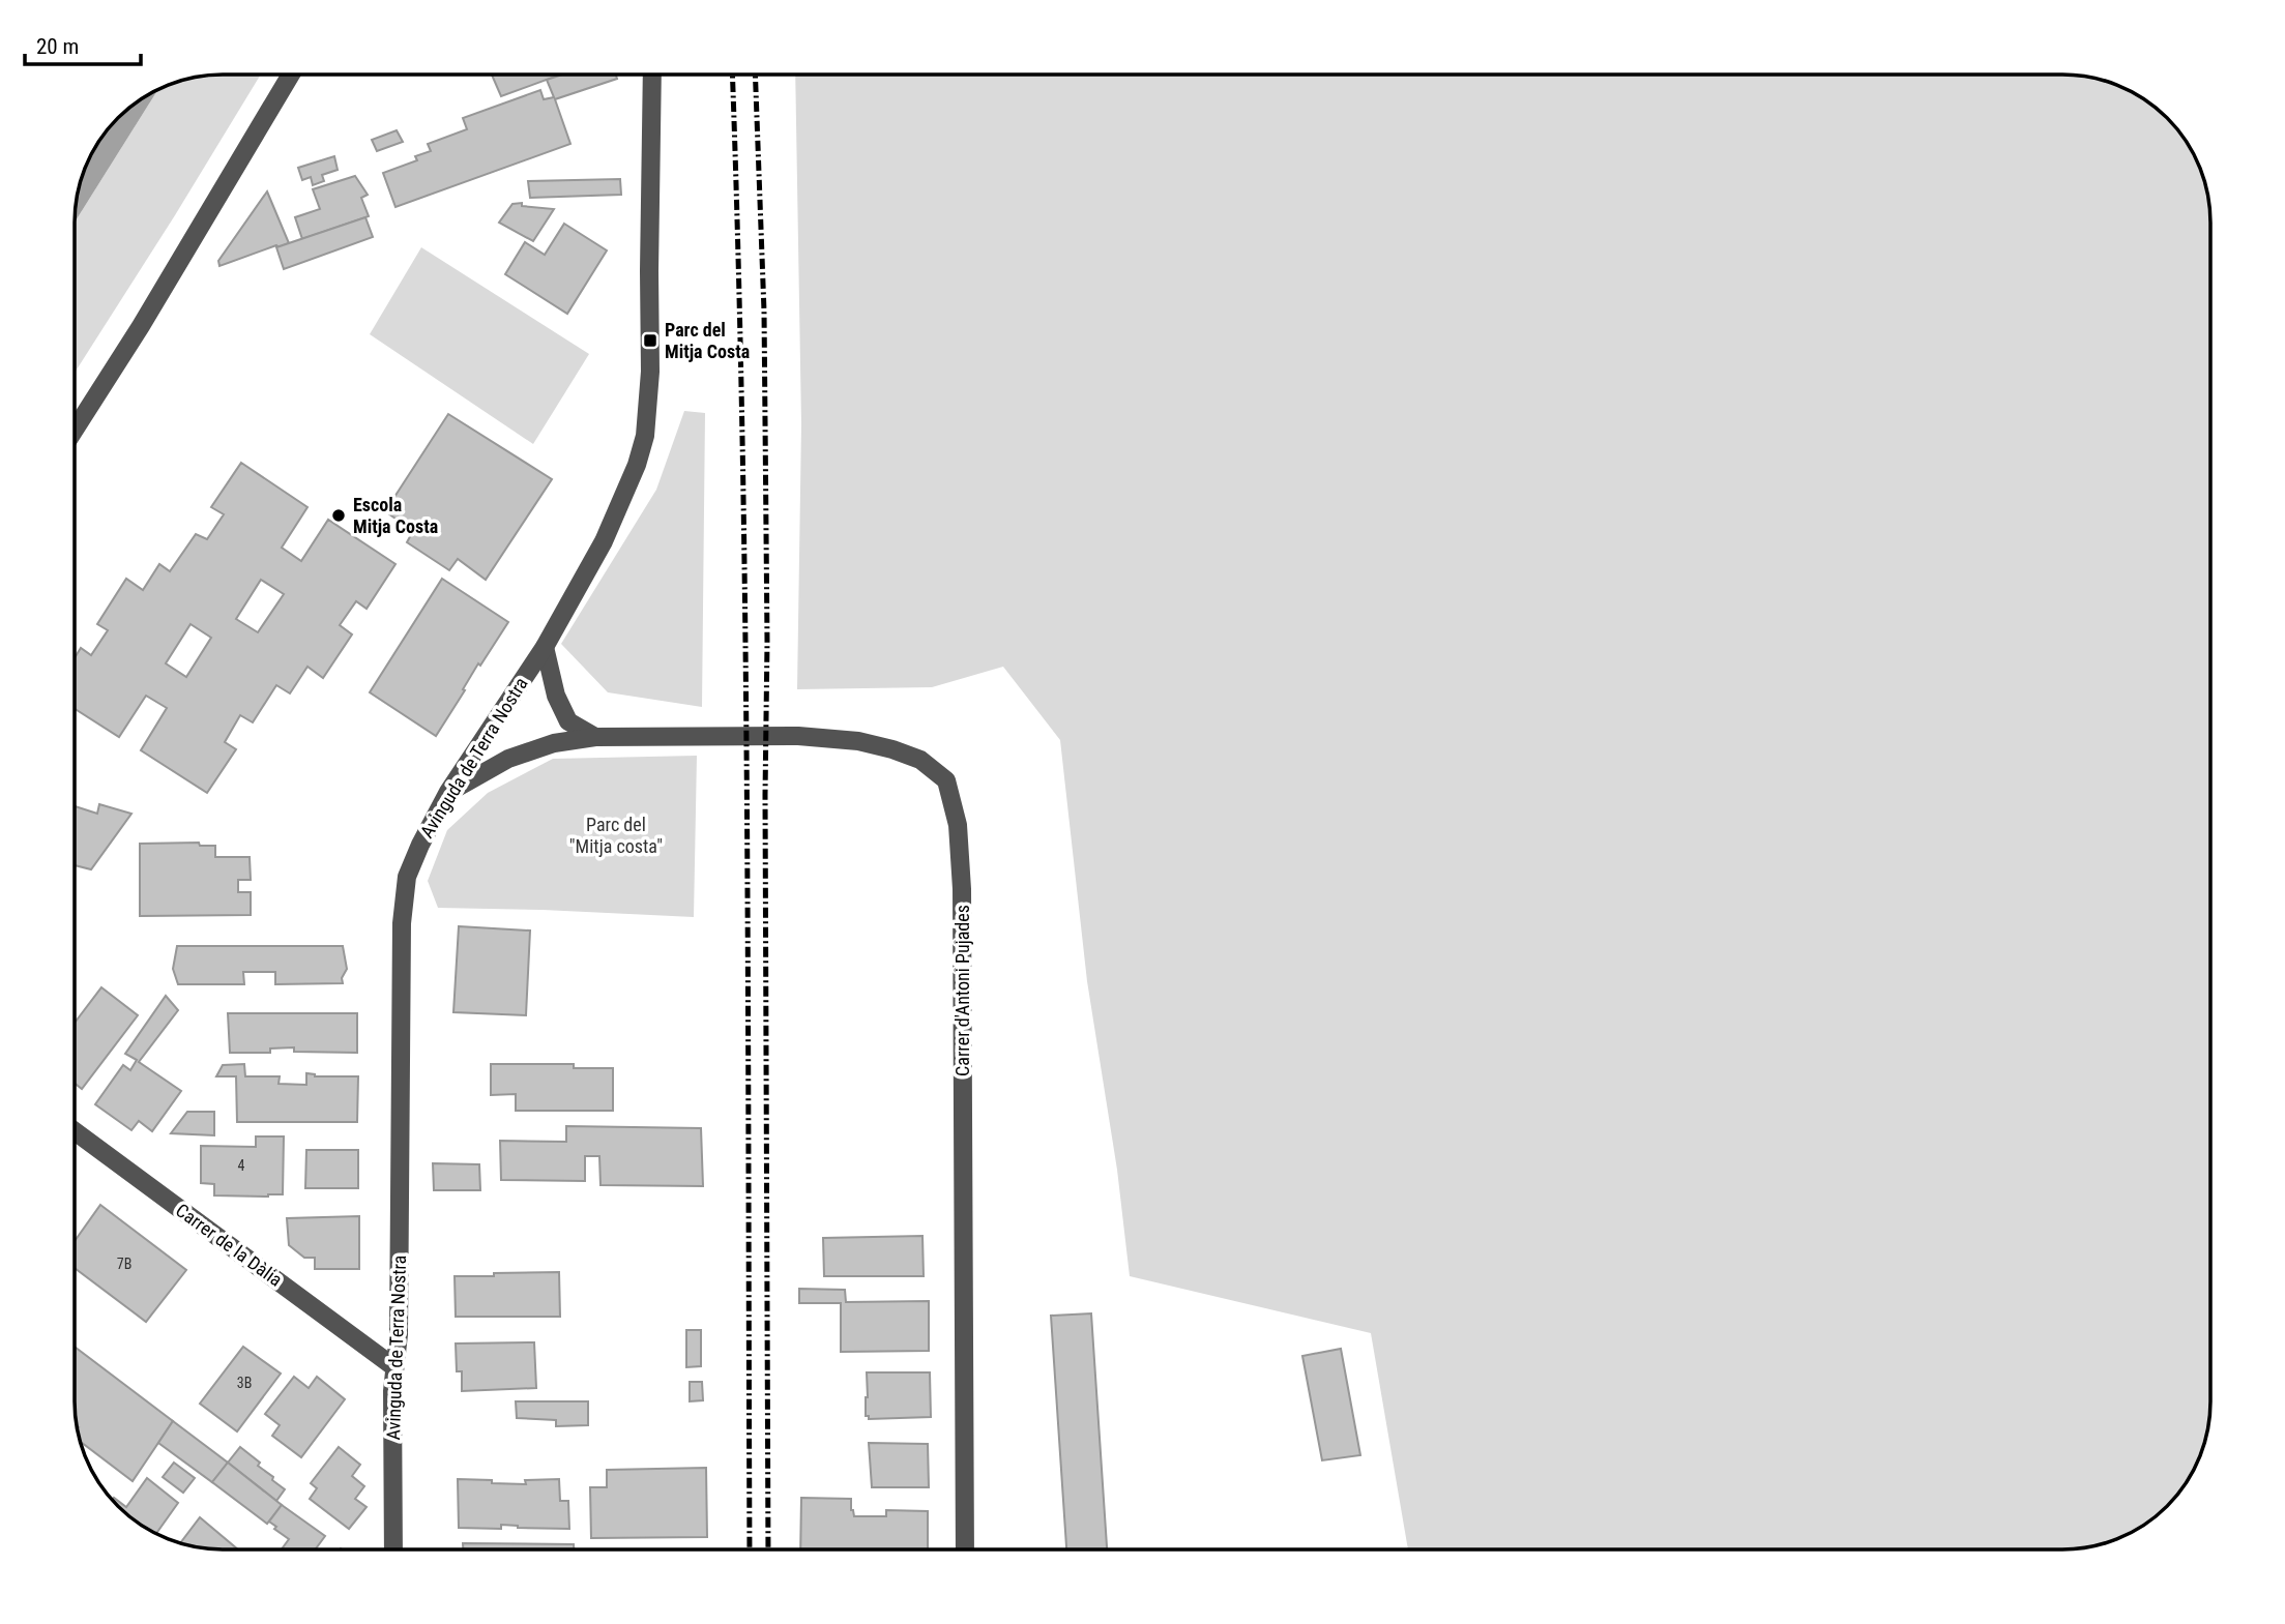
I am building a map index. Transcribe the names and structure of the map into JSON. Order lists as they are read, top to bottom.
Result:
{
  "streets": {
    "street": ["Avinguda de Terra Nostra", "Carrer d'Antoni Pujades", "Carrer de la Dàlia"]
  },
  "crossings": [
    ["Avinguda de Terra Nostra", "Carrer d'Antoni Pujades"],
    ["Avinguda de Terra Nostra", "Carrer de la Dàlia"]
  ],
  "parks": ["Parc del \"Mitja costa\""],
  "places": {
    "transit": ["Parc del Mitja Costa"],
    "other": ["Escola Mitja Costa"]
  },
  "house_numbers": ["4", "7B", "3B"],
  "scale_bar": "20 m"
}
